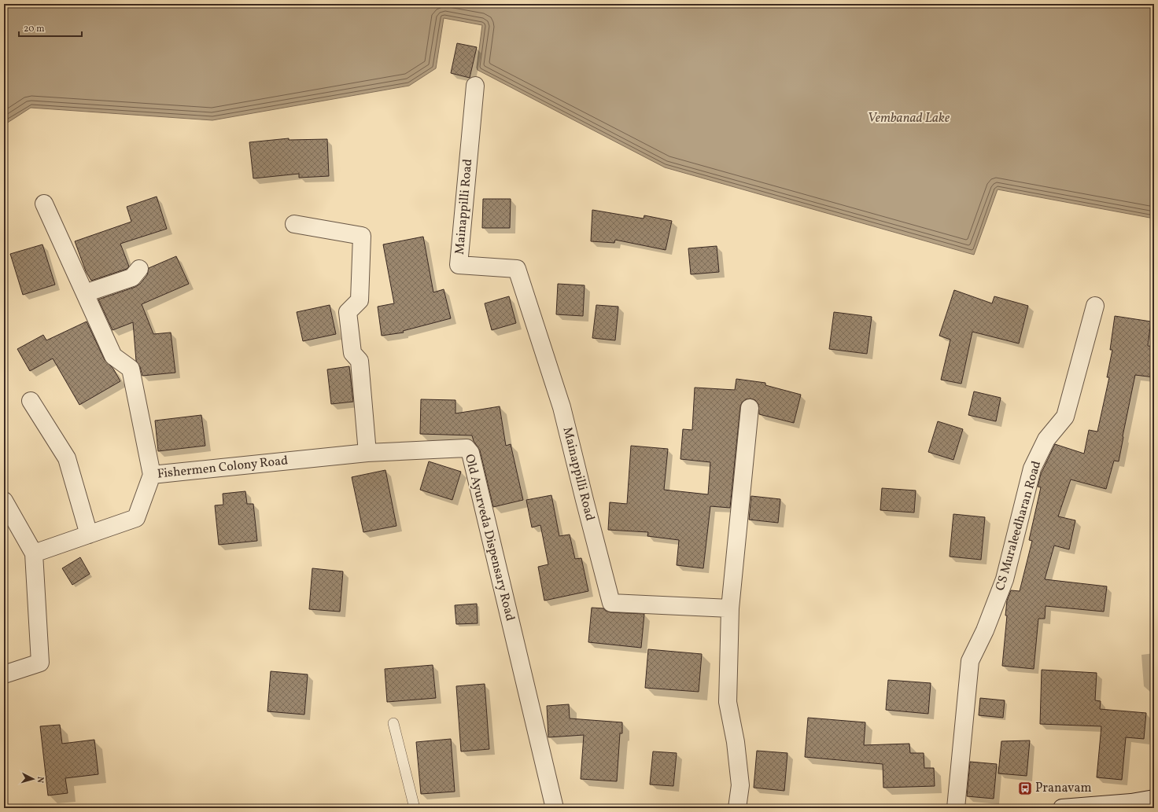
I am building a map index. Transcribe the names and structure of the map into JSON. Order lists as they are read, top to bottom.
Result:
{
  "streets": {
    "street": [
      "Mainappilli Road",
      "Fishermen Colony Road",
      "CS Muraleedharan Road",
      "Old Ayurveda Dispensary Road"
    ]
  },
  "crossings": [
    ["Fishermen Colony Road", "Old Ayurveda Dispensary Road"]
  ],
  "water": ["Vembanad Lake"],
  "places": {
    "bus stop": ["Pranavam"]
  },
  "scale_bar": "20 m",
  "north": "right"
}
